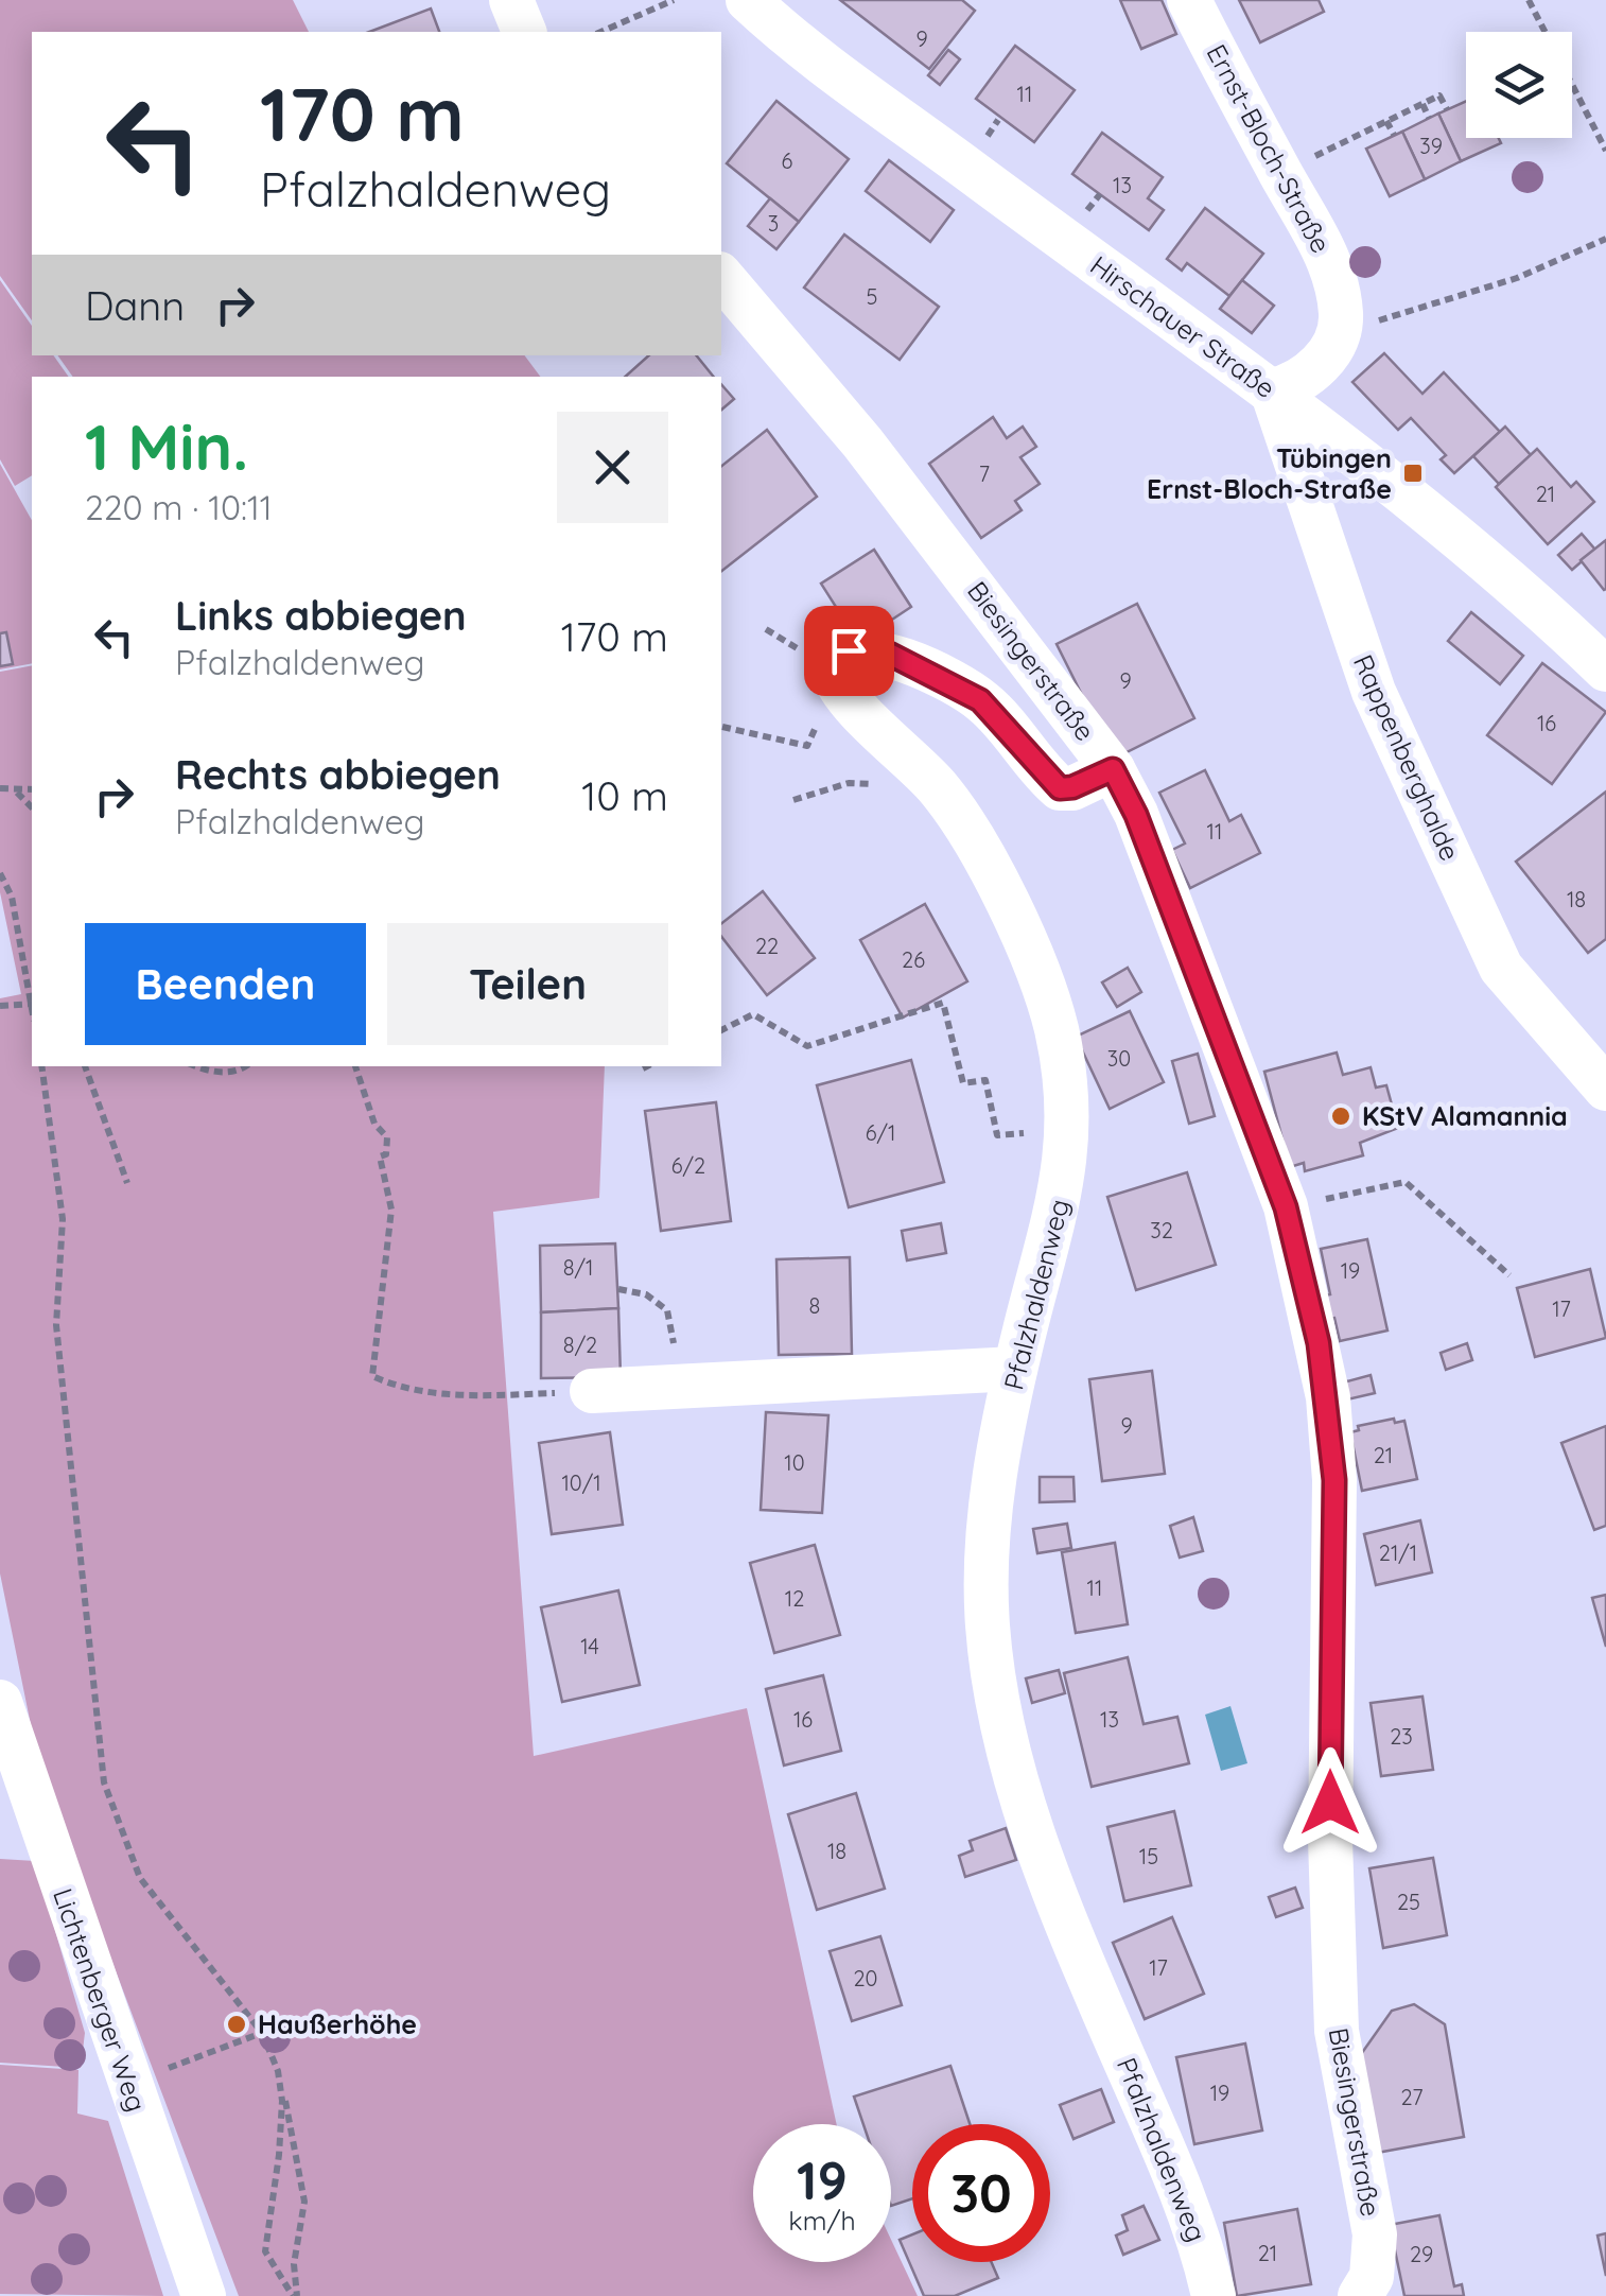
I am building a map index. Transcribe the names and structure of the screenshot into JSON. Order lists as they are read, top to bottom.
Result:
{
  "streets": {
    "street": [
      "Ernst-Bloch-Straße",
      "Hirschauer Straße",
      "Biesingerstraße",
      "Rappenberghalde",
      "Pfalzhaldenweg",
      "Lichtenberger Weg"
    ]
  },
  "crossings": [
    ["Hirschauer Straße", "Rappenberghalde"]
  ],
  "places": {
    "transit": ["Tübingen Ernst-Bloch-Straße"],
    "other": ["KStV Alamannia", "Haußerhöhe"]
  },
  "house_numbers": [
    "9",
    "11",
    "39",
    "6",
    "13",
    "3",
    "5",
    "7",
    "21",
    "9",
    "16",
    "11",
    "18",
    "22",
    "26",
    "30",
    "6/1",
    "6/2",
    "32",
    "8/1",
    "19",
    "8",
    "17",
    "8/2",
    "9",
    "21",
    "10",
    "10/1",
    "21/1",
    "11",
    "12",
    "14",
    "16",
    "13",
    "23",
    "18",
    "15",
    "25",
    "17",
    "20",
    "19",
    "27",
    "21",
    "29"
  ],
  "page": {
    "turn": ["170 m", "Pfalzhaldenweg"],
    "then": "Dann",
    "heading": ["1 Min.", "220 m · 10:11"],
    "list": [
      {
        "name": "Links abbiegen",
        "note": "Pfalzhaldenweg",
        "value": "170 m"
      },
      {
        "name": "Rechts abbiegen",
        "note": "Pfalzhaldenweg",
        "value": "10 m"
      }
    ],
    "buttons": ["Beenden", "Teilen"],
    "speed": "19 km/h",
    "limit": "30"
  }
}
